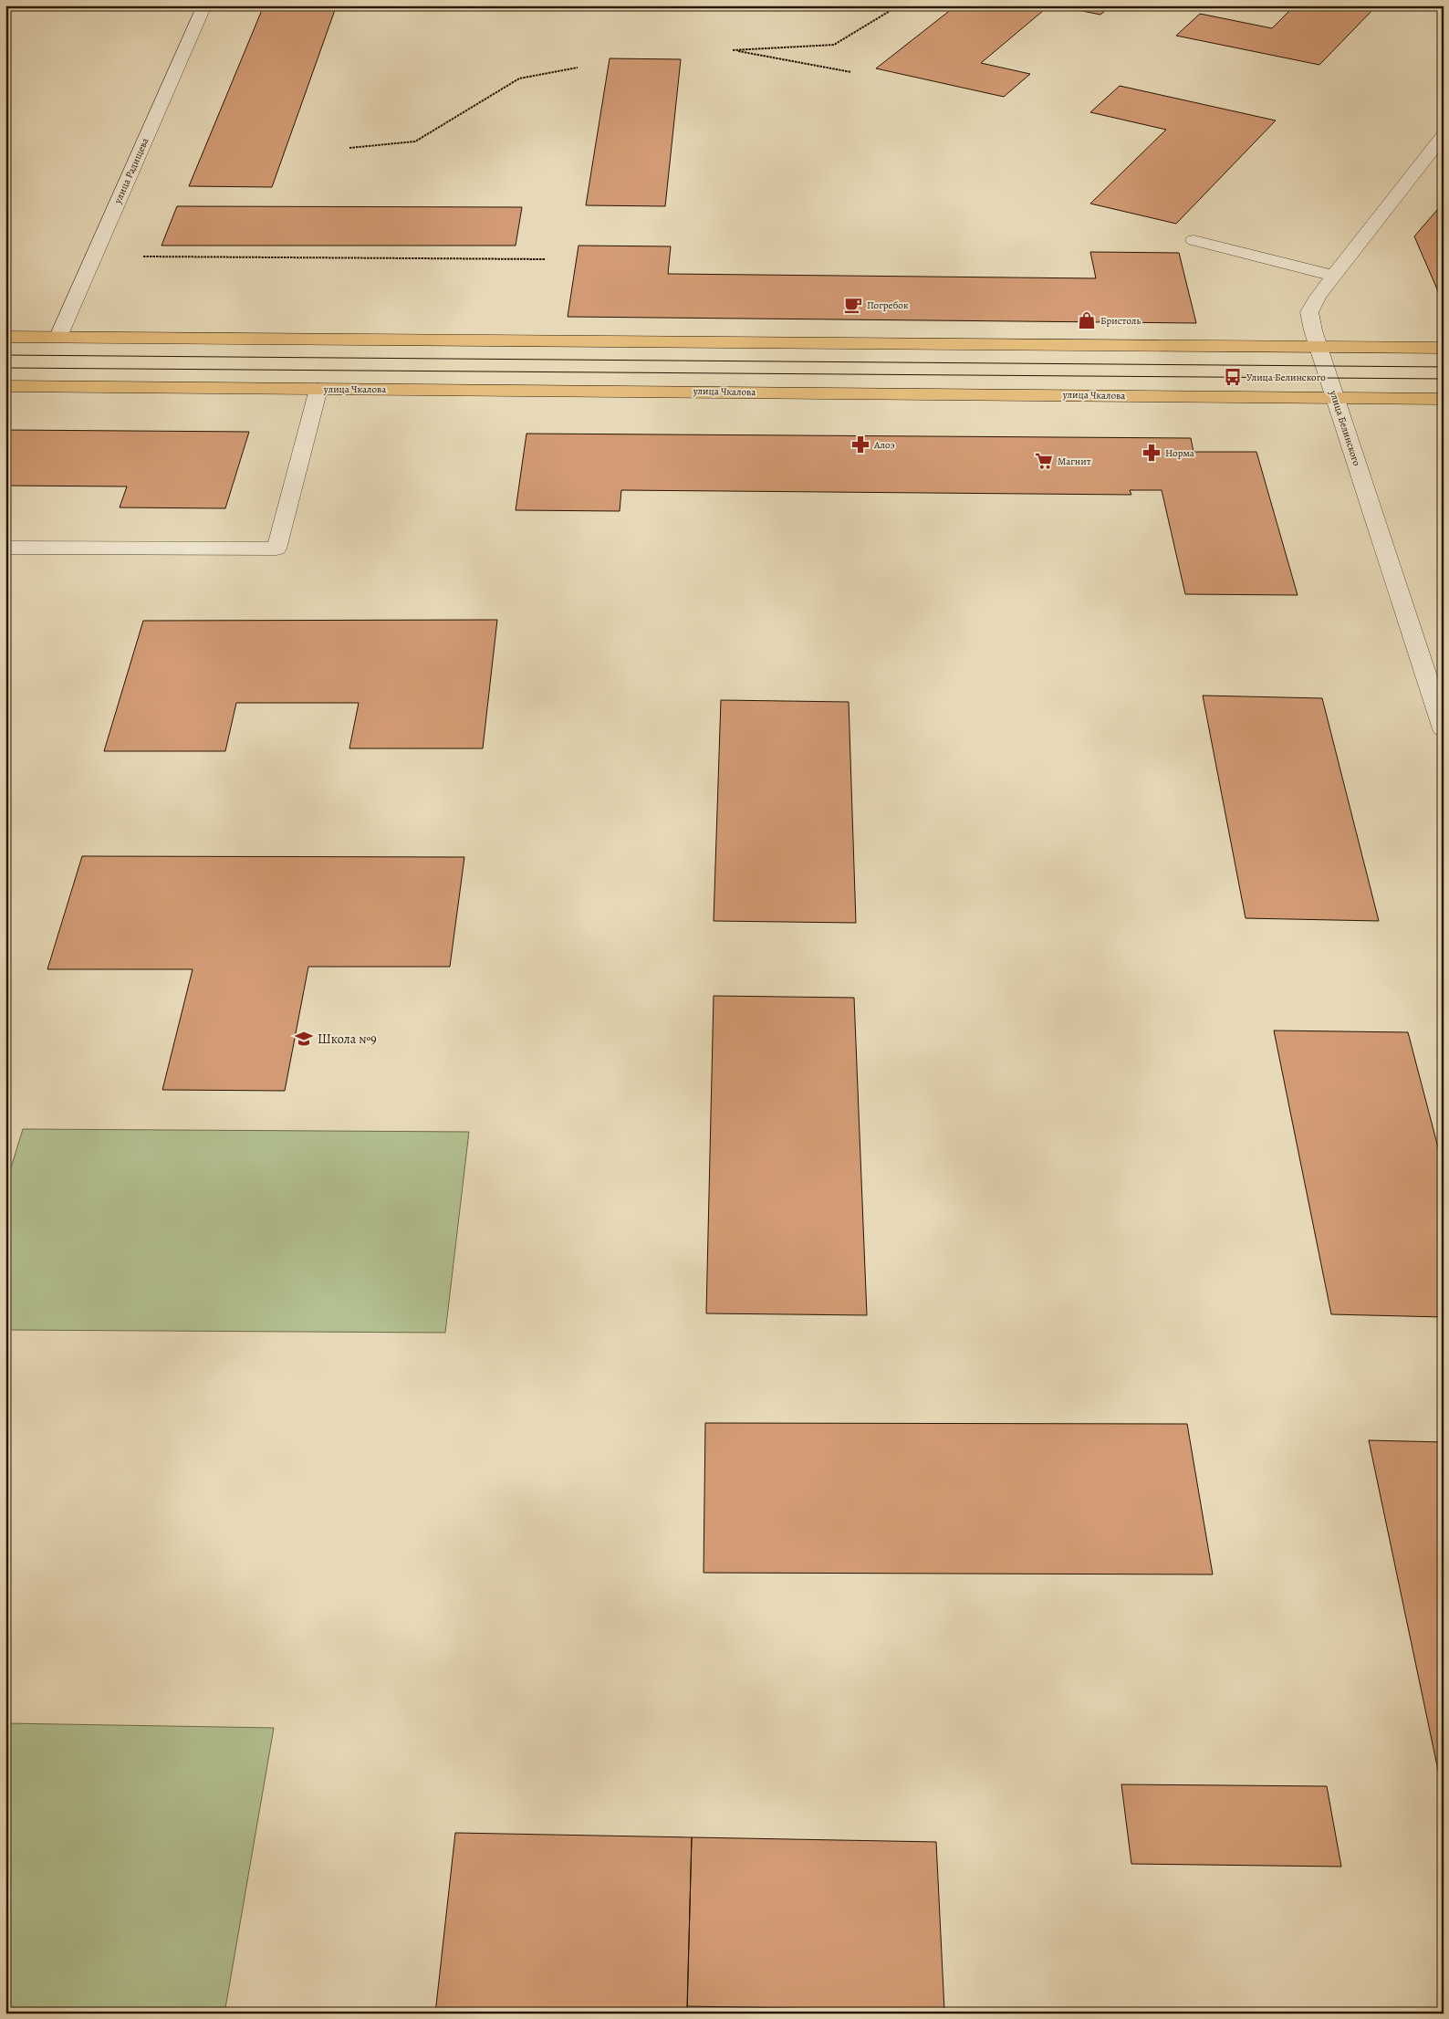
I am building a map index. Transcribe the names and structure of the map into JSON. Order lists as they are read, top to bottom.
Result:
{
  "streets": {
    "main road": ["улица Чкалова"],
    "street": ["улица Радищева", "улица Белинского"]
  },
  "crossings": [
    ["улица Чкалова", "улица Белинского"]
  ],
  "places": {
    "cafe": ["Погребок"],
    "shop": ["Бристоль"],
    "bus stop": ["Улица Белинского"],
    "pharmacy": ["Алоэ", "Норма"],
    "supermarket": ["Магнит"],
    "school or university": ["Школа №9"]
  }
}
